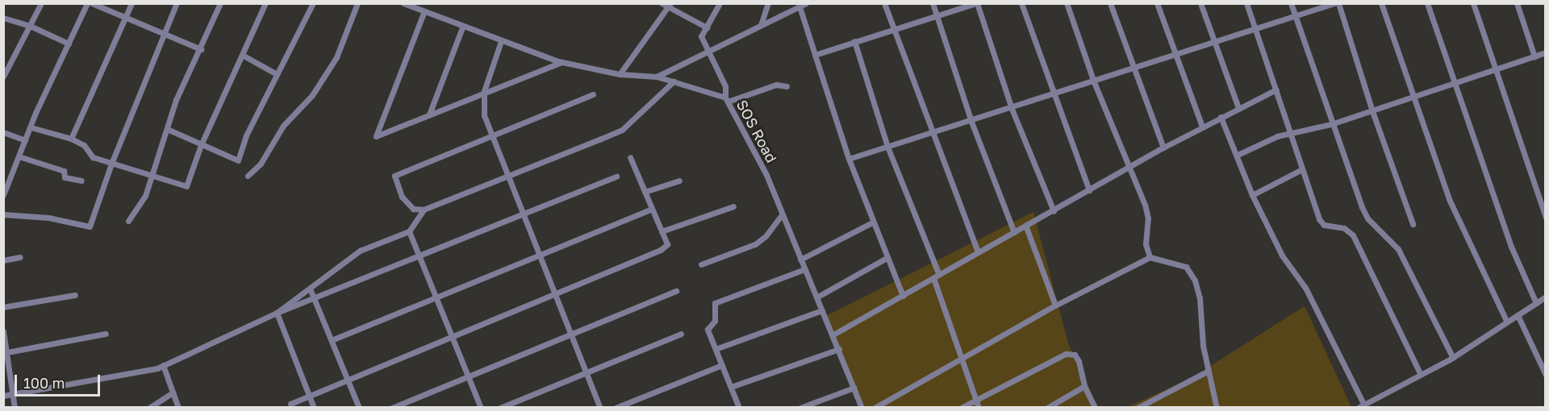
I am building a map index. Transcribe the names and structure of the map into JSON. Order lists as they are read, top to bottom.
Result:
{
  "streets": {
    "street": ["SOS Road"]
  },
  "scale_bar": "100 m"
}
